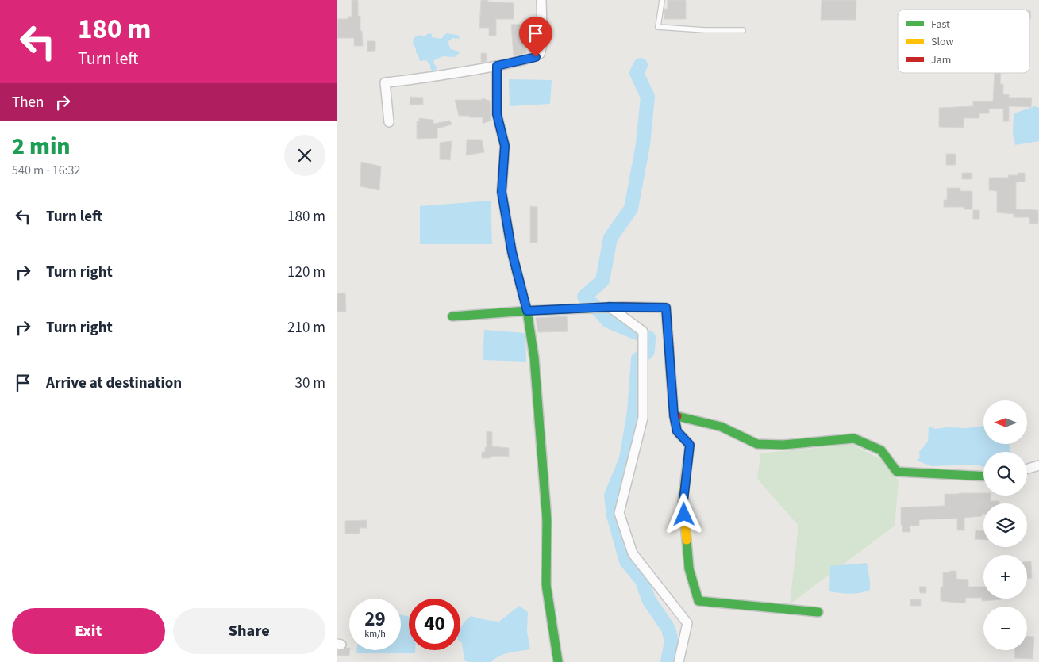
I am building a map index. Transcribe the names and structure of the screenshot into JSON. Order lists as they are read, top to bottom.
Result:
{
  "legend": ["Fast", "Slow", "Jam"],
  "north": "left",
  "page": {
    "turn": ["180 m", "Turn left"],
    "then": "Then",
    "heading": ["2 min", "540 m · 16:32"],
    "list": [
      {
        "name": "Turn left",
        "value": "180 m"
      },
      {
        "name": "Turn right",
        "value": "120 m"
      },
      {
        "name": "Turn right",
        "value": "210 m"
      },
      {
        "name": "Arrive at destination",
        "value": "30 m"
      }
    ],
    "map_buttons": ["+", "−"],
    "speed": "29 km/h",
    "limit": "40",
    "buttons": ["Exit", "Share"]
  }
}
